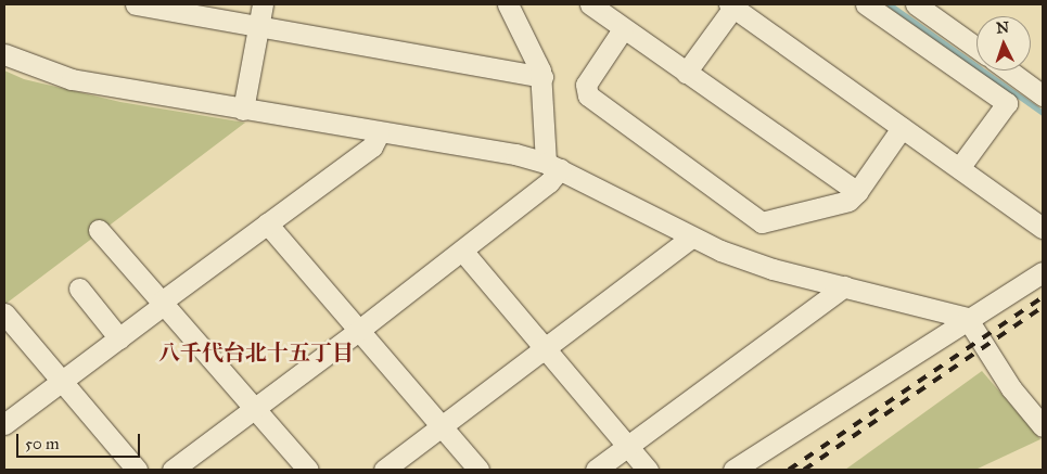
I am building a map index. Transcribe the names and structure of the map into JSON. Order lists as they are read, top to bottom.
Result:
{
  "districts": ["八千代台北十五丁目"],
  "scale_bar": "50 m",
  "north": "top"
}
